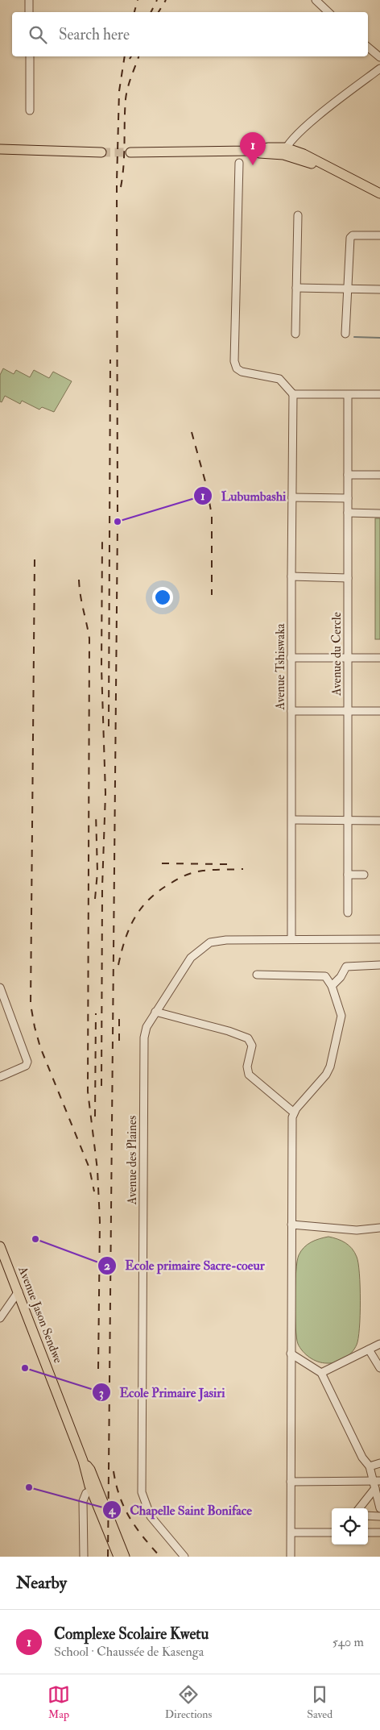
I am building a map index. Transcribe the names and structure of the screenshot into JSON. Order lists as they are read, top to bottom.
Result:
{
  "streets": {
    "main road": ["Avenue Jason Sendwe"],
    "street": ["Avenue du Cercle", "Avenue Tshiswaka", "Avenue des Plaines"]
  },
  "crossings": [
    ["Avenue Tshiswaka", "Avenue des Plaines"]
  ],
  "places": [
    "Lubumbashi",
    "Ecole primaire Sacre-coeur",
    "Ecole Primaire Jasiri",
    "Chapelle Saint Boniface"
  ],
  "page": {
    "search": "Search here",
    "pins": "1",
    "heading": "Nearby",
    "list": [
      {
        "mark": "1",
        "name": "Complexe Scolaire Kwetu",
        "note": "School · Chaussée de Kasenga",
        "value": "540 m"
      }
    ],
    "nav": ["Map", "Directions", "Saved"]
  }
}
